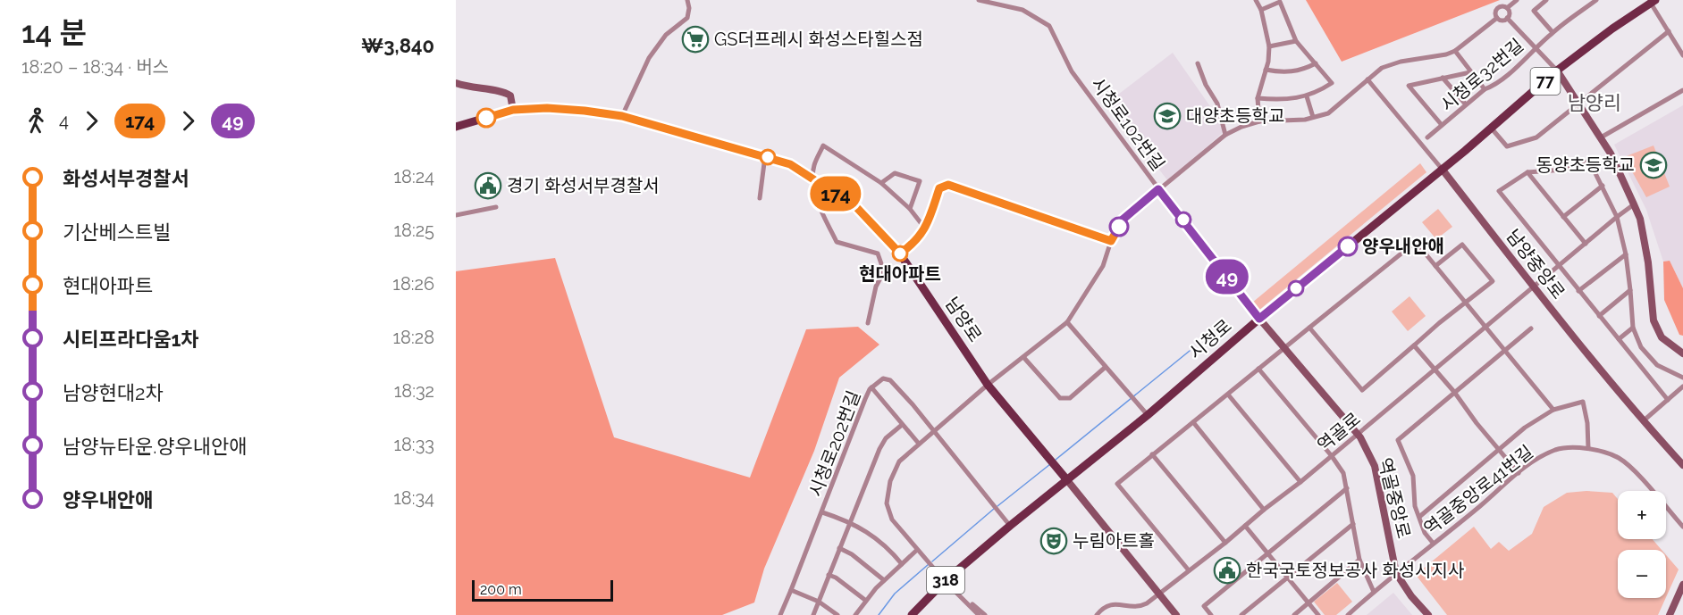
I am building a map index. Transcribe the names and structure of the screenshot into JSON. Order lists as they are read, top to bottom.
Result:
{
  "streets": {
    "main road": [
      "77",
      "남양로",
      "시청로",
      "318"
    ],
    "street": [
      "시청로32번길",
      "시청로102번길",
      "남양중앙로",
      "역골로",
      "시청로202번길",
      "역골중앙로41번길",
      "역골중앙로"
    ]
  },
  "crossings": [
    ["시청로32번길", "시청로102번길"],
    ["시청로32번길", "남양중앙로"],
    ["시청로32번길", "남양로"],
    ["시청로32번길", "시청로"],
    ["시청로32번길", "시청로202번길"],
    ["시청로102번길", "시청로"],
    ["시청로102번길", "역골중앙로"],
    ["남양중앙로", "시청로"],
    ["남양중앙로", "역골로"],
    ["남양로", "시청로"],
    ["시청로", "시청로202번길"],
    ["시청로", "역골중앙로"],
    ["역골로", "역골중앙로"],
    ["역골중앙로41번길", "역골중앙로"]
  ],
  "districts": ["남양리"],
  "places": {
    "supermarket": ["GS더프레시 화성스타힐스점"],
    "school or university": ["대양초등학교", "동양초등학교"],
    "public building": ["경기 화성서부경찰서", "한국국토정보공사 화성시지사"],
    "other": ["양우내안애", "현대아파트"],
    "theatre": ["누림아트홀"]
  },
  "lines": ["bus line 174", "bus line 49"],
  "scale_bar": "200 m",
  "page": {
    "heading": ["14 분", "18:20 – 18:34 · 버스", "₩3,840"],
    "on_map": ["174", "49"],
    "legs": ["4", "174", "49"],
    "list": [
      {
        "name": "화성서부경찰서",
        "value": "18:24"
      },
      {
        "name": "기산베스트빌",
        "value": "18:25"
      },
      {
        "name": "현대아파트",
        "value": "18:26"
      },
      {
        "name": "시티프라다움1차",
        "value": "18:28"
      },
      {
        "name": "남양현대2차",
        "value": "18:32"
      },
      {
        "name": "남양뉴타운.양우내안애",
        "value": "18:33"
      },
      {
        "name": "양우내안애",
        "value": "18:34"
      }
    ],
    "map_buttons": ["+", "−"],
    "scale": "200 m"
  }
}
